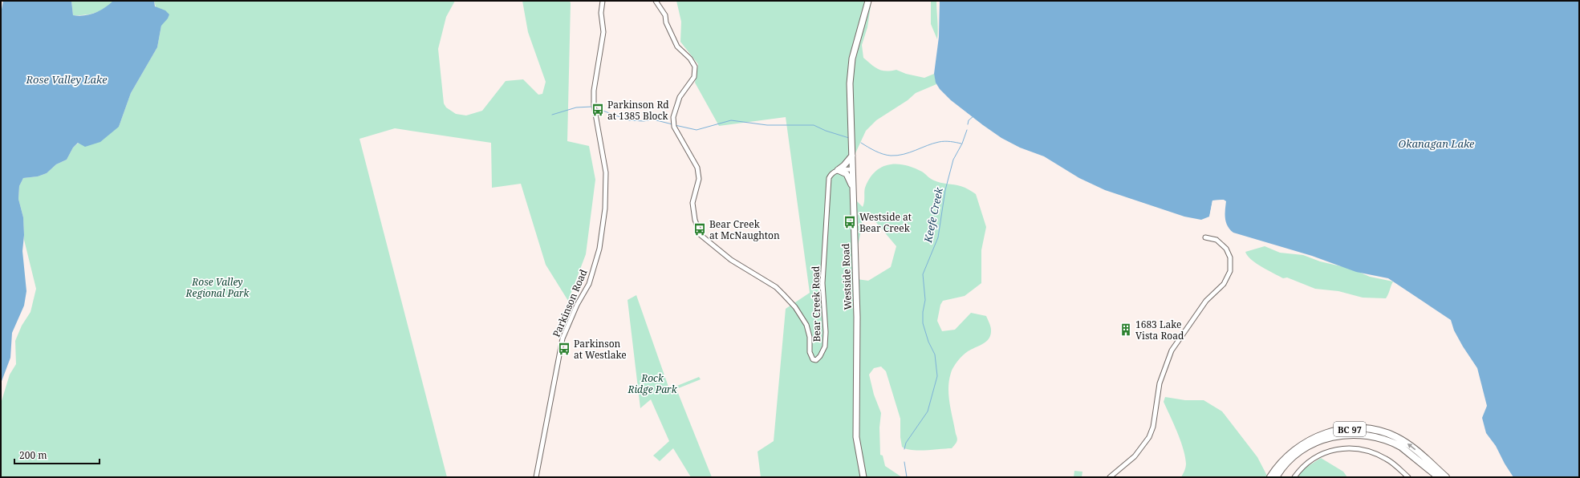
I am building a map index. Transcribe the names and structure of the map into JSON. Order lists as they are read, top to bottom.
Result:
{
  "streets": {
    "highway": ["BC 97"],
    "main road": ["Westside Road"],
    "street": ["Parkinson Road", "Bear Creek Road"]
  },
  "water": ["Rose Valley Lake", "Okanagan Lake", "Keefe Creek"],
  "parks": ["Rose Valley Regional Park", "Rock Ridge Park"],
  "places": {
    "bus stop": [
      "Parkinson Rd at 1385 Block",
      "Westside at Bear Creek",
      "Bear Creek at McNaughton",
      "Parkinson at Westlake"
    ],
    "building": ["1683 Lake Vista Road"]
  },
  "scale_bar": "200 m"
}
